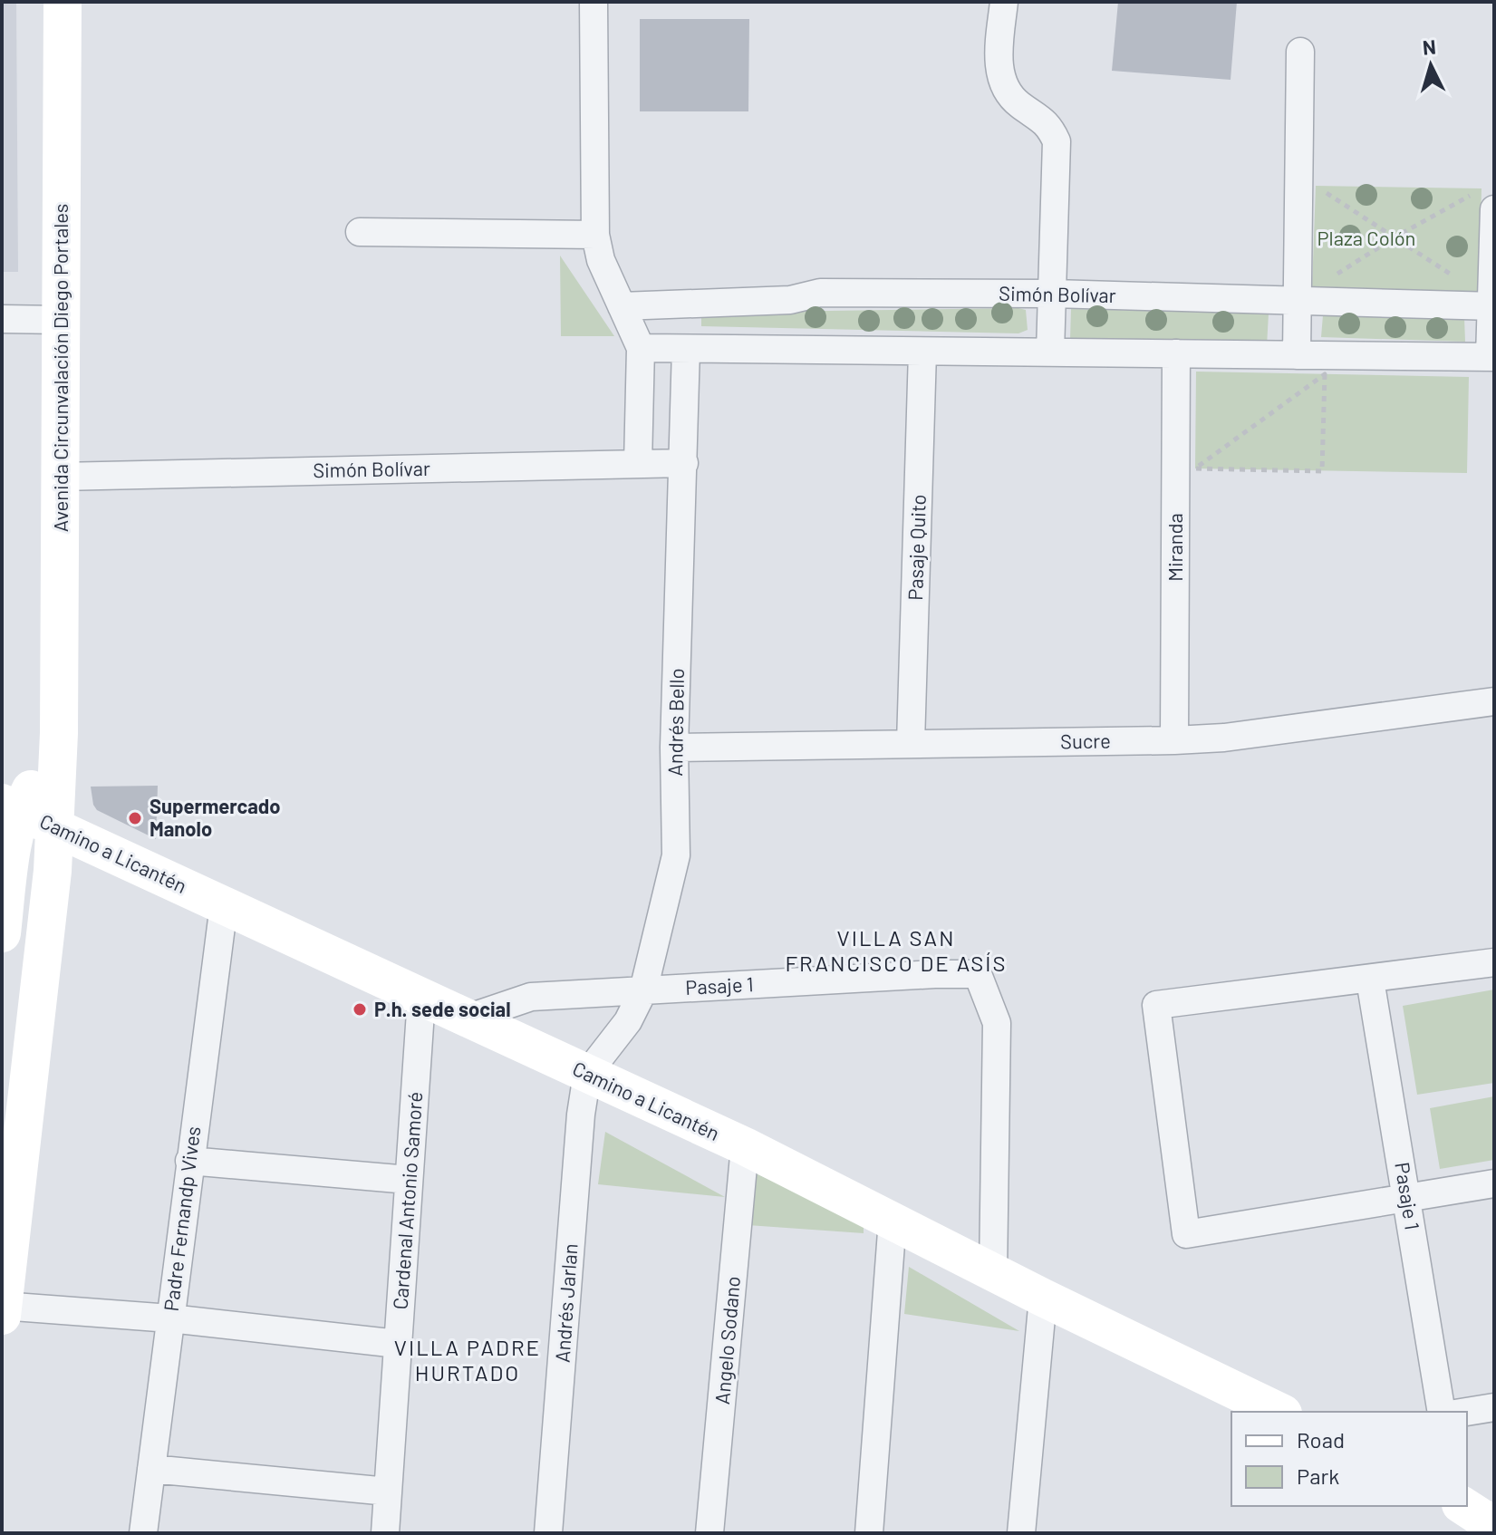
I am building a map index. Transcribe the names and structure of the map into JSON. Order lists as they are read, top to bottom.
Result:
{
  "streets": {
    "street": [
      "Simón Bolívar",
      "Avenida Circunvalación Diego Portales",
      "Pasaje Quito",
      "Miranda",
      "Andrés Bello",
      "Sucre",
      "Camino a Licantén",
      "Pasaje 1",
      "Cardenal Antonio Samoré",
      "Padre Fernandp Vives",
      "Andrés Jarlan",
      "Angelo Sodano"
    ]
  },
  "crossings": [
    ["Simón Bolívar", "Avenida Circunvalación Diego Portales"],
    ["Simón Bolívar", "Andrés Bello"],
    ["Avenida Circunvalación Diego Portales", "Camino a Licantén"],
    ["Pasaje Quito", "Sucre"],
    ["Miranda", "Sucre"],
    ["Andrés Bello", "Sucre"],
    ["Andrés Bello", "Camino a Licantén"],
    ["Andrés Bello", "Pasaje 1"],
    ["Andrés Bello", "Andrés Jarlan"],
    ["Camino a Licantén", "Pasaje 1"],
    ["Camino a Licantén", "Cardenal Antonio Samoré"],
    ["Camino a Licantén", "Padre Fernandp Vives"],
    ["Camino a Licantén", "Andrés Jarlan"],
    ["Camino a Licantén", "Angelo Sodano"]
  ],
  "districts": ["VILLA SAN FRANCISCO DE ASÍS", "VILLA PADRE HURTADO"],
  "parks": ["Plaza Colón"],
  "places": ["Supermercado Manolo", "P.h. sede social"],
  "legend": ["Road", "Park"],
  "north": "top"
}
